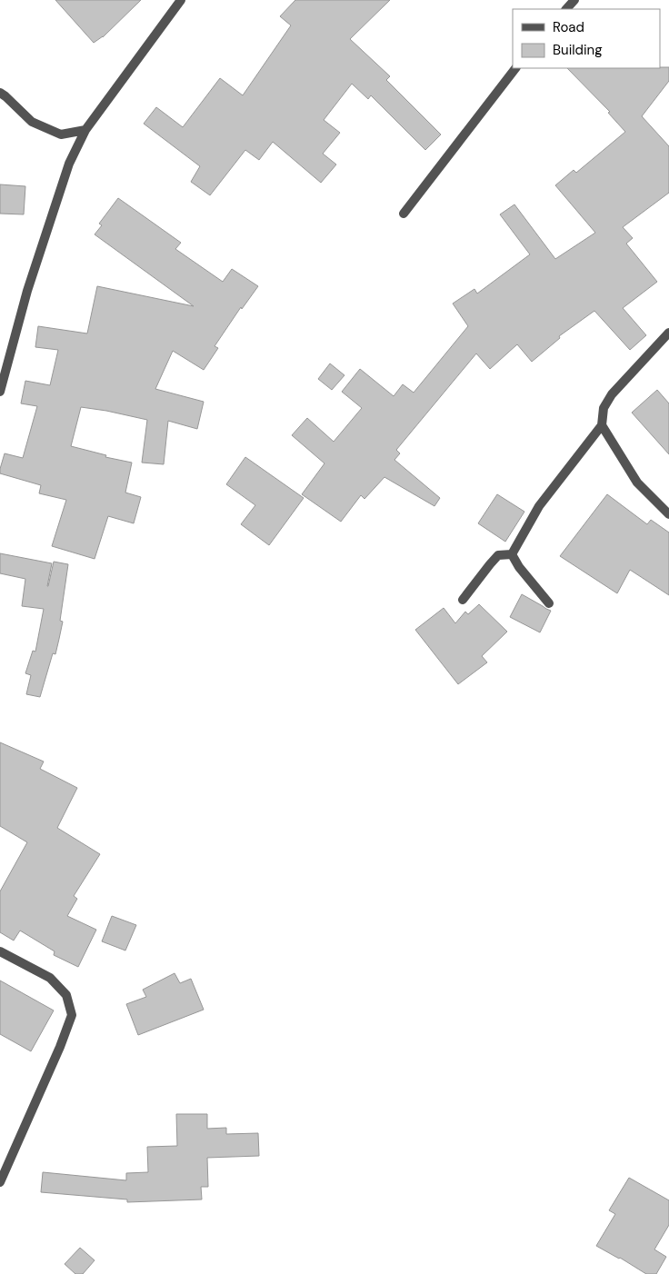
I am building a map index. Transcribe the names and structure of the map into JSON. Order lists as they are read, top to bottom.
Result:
{
  "legend": ["Road", "Building"]
}
